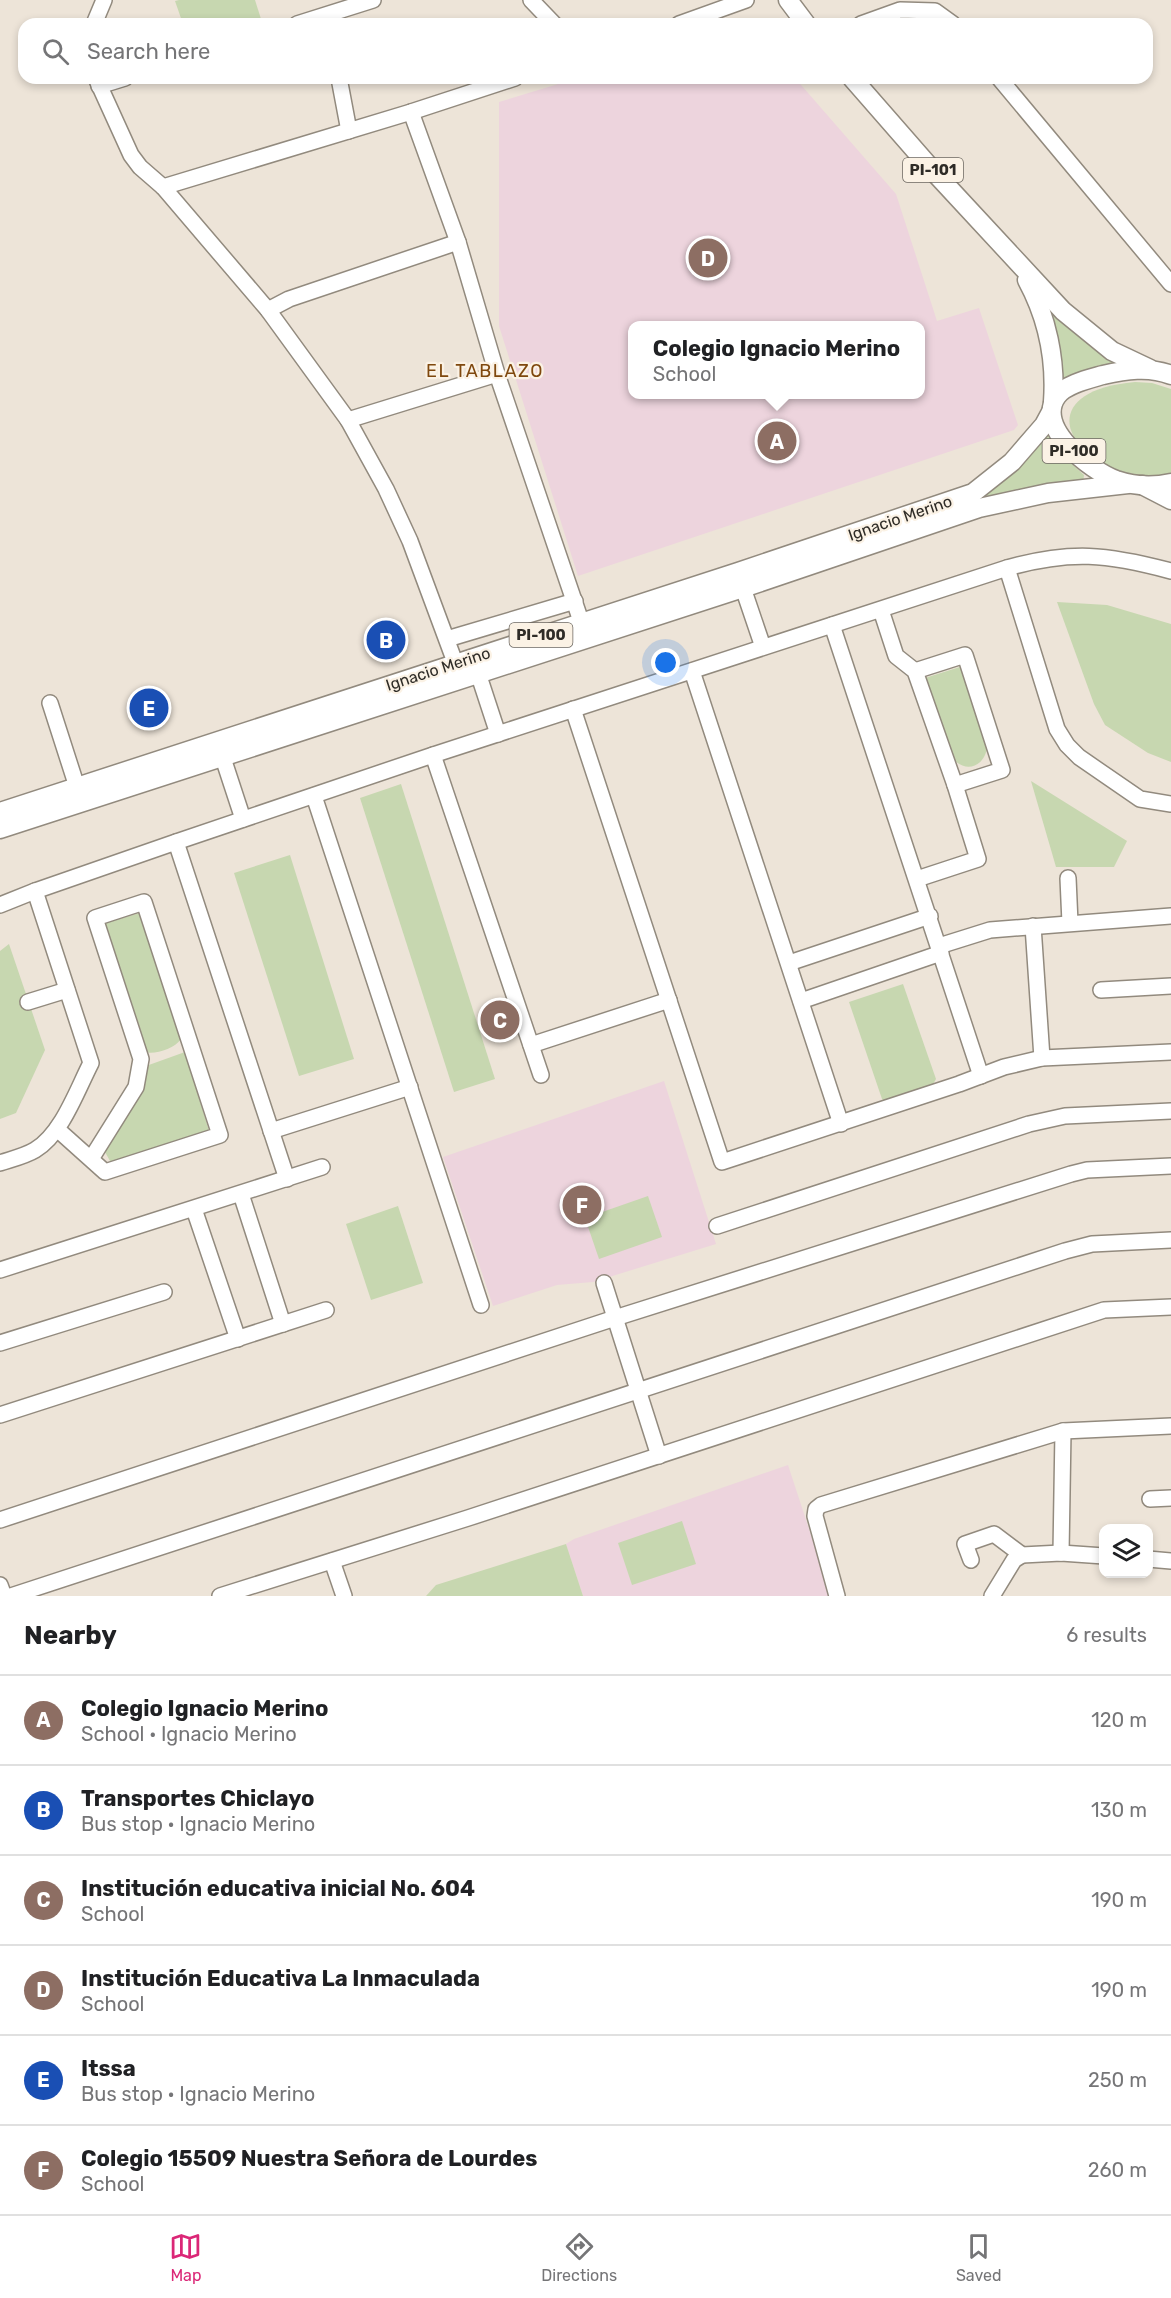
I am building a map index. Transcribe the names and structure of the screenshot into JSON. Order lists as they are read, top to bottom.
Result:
{
  "streets": {
    "main road": ["PI-101", "PI-100", "Ignacio Merino"]
  },
  "crossings": [
    ["PI-101", "PI-100"],
    ["PI-101", "Ignacio Merino"],
    ["PI-100", "Ignacio Merino"]
  ],
  "districts": ["EL TABLAZO"],
  "page": {
    "search": "Search here",
    "pins": [
      "D",
      "A",
      "B",
      "E",
      "C",
      "F"
    ],
    "popup": ["Colegio Ignacio Merino", "School"],
    "heading": ["Nearby", "6 results"],
    "list": [
      {
        "mark": "A",
        "name": "Colegio Ignacio Merino",
        "note": "School · Ignacio Merino",
        "value": "120 m"
      },
      {
        "mark": "B",
        "name": "Transportes Chiclayo",
        "note": "Bus stop · Ignacio Merino",
        "value": "130 m"
      },
      {
        "mark": "C",
        "name": "Institución educativa inicial No. 604",
        "note": "School",
        "value": "190 m"
      },
      {
        "mark": "D",
        "name": "Institución Educativa La Inmaculada",
        "note": "School",
        "value": "190 m"
      },
      {
        "mark": "E",
        "name": "Itssa",
        "note": "Bus stop · Ignacio Merino",
        "value": "250 m"
      },
      {
        "mark": "F",
        "name": "Colegio 15509 Nuestra Señora de Lourdes",
        "note": "School",
        "value": "260 m"
      }
    ],
    "nav": ["Map", "Directions", "Saved"]
  }
}
